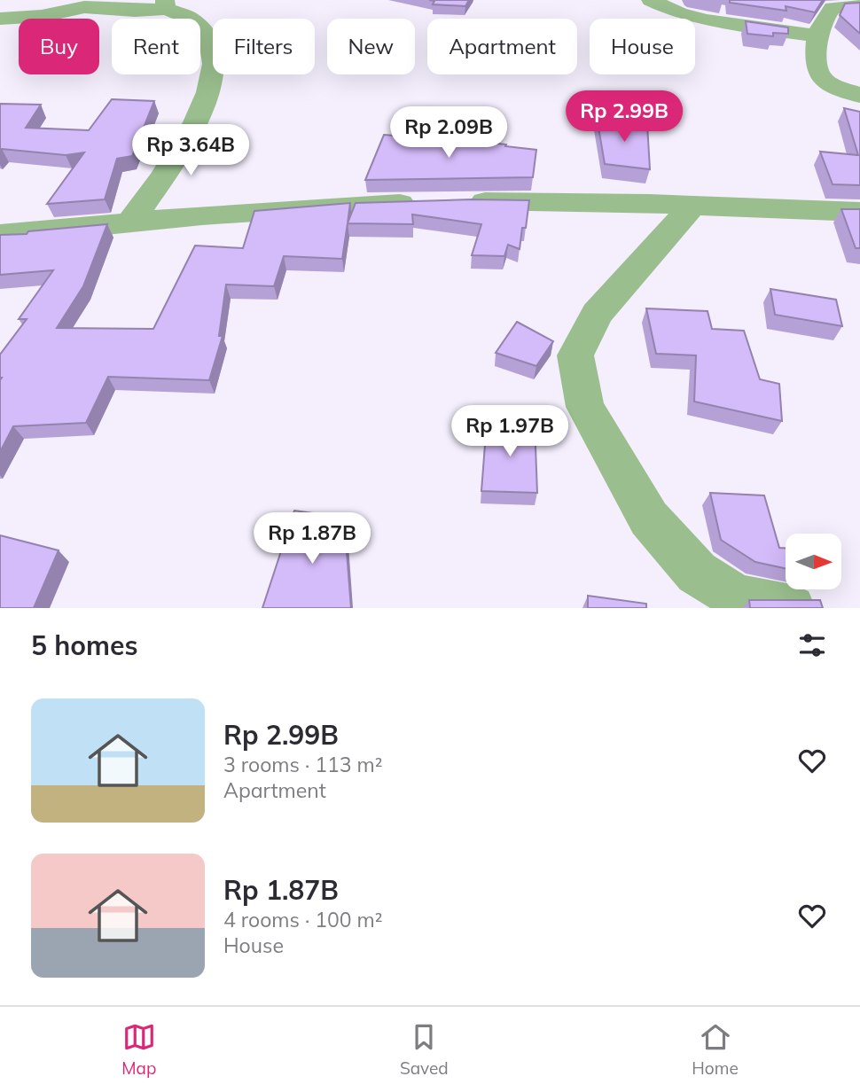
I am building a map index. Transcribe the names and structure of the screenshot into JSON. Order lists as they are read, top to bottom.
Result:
{
  "north": "right",
  "page": {
    "chip": [
      "Buy",
      "Rent",
      "Filters",
      "New",
      "Apartment",
      "House"
    ],
    "price": [
      "Rp 2.99B",
      "Rp 2.09B",
      "Rp 3.64B",
      "Rp 1.97B",
      "Rp 1.87B"
    ],
    "heading": "5 homes",
    "list": [
      {
        "name": "Rp 2.99B",
        "note": "3 rooms · 113 m² · Apartment"
      },
      {
        "name": "Rp 1.87B",
        "note": "4 rooms · 100 m² · House"
      }
    ],
    "tabs": ["Map", "Saved", "Home"]
  }
}
